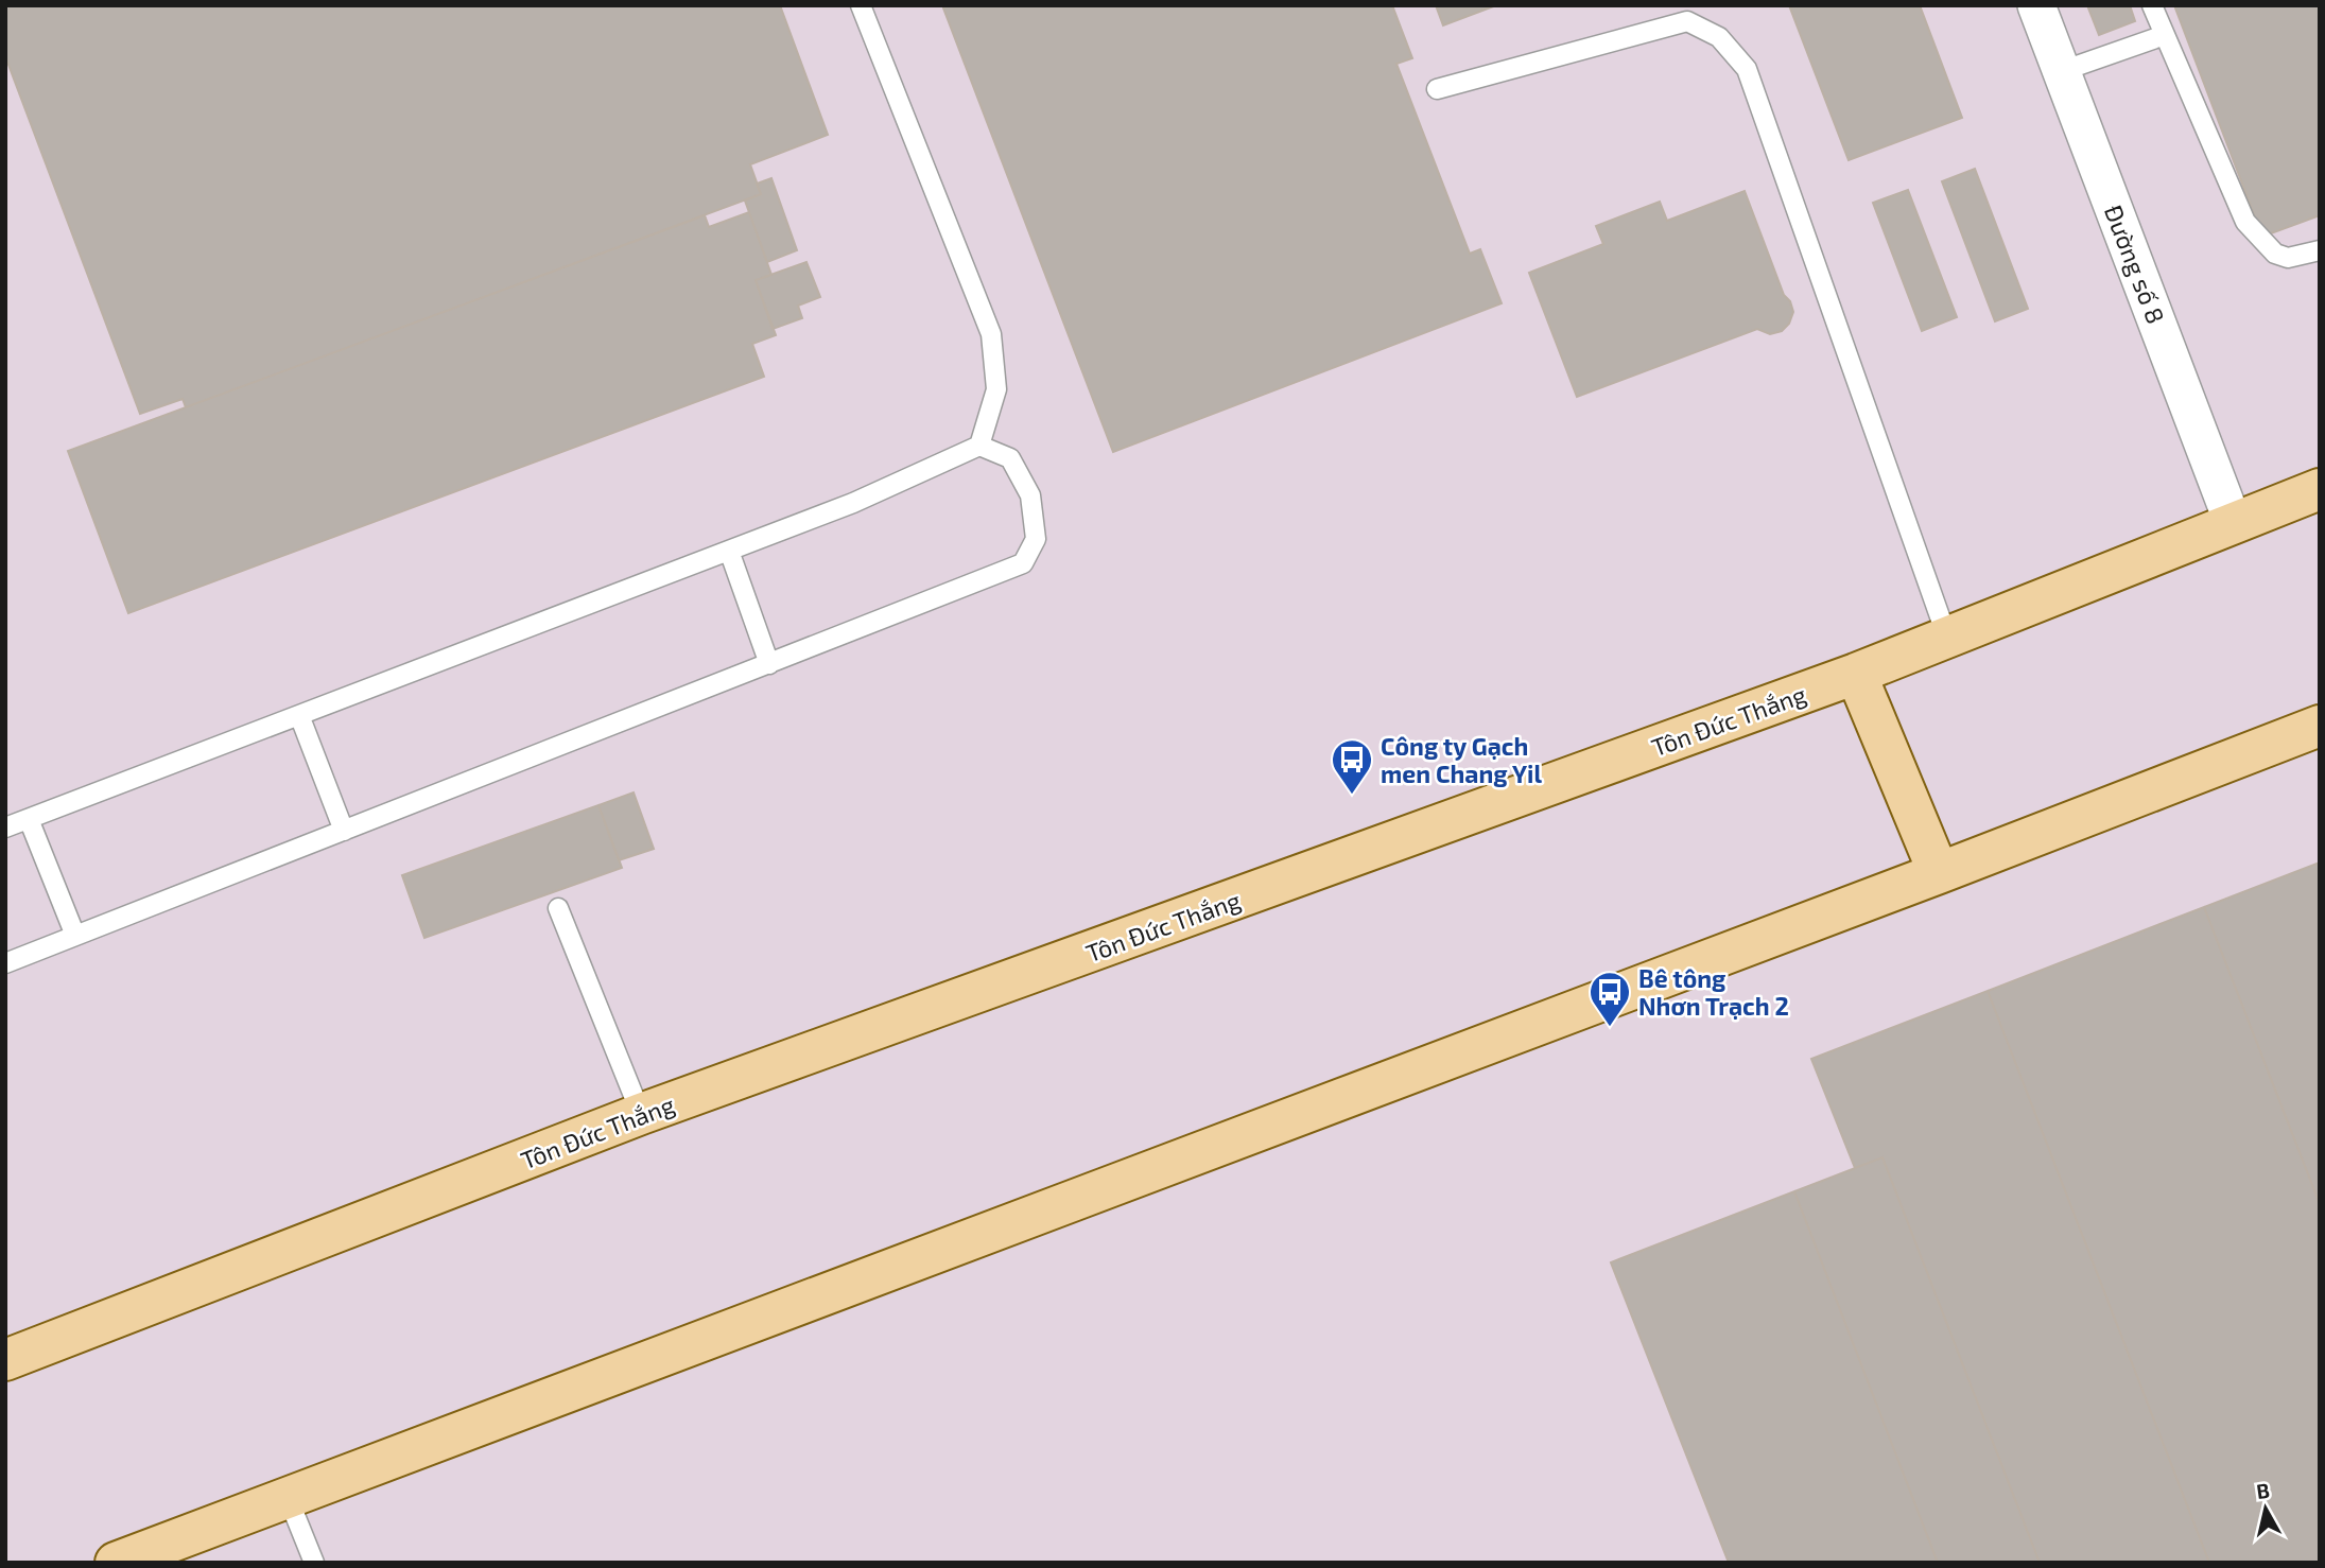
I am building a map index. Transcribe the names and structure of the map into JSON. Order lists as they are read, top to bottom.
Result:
{
  "streets": {
    "main road": ["Tôn Đức Thắng"],
    "street": ["Đường số 8"]
  },
  "crossings": [
    ["Đường số 8", "Tôn Đức Thắng"]
  ],
  "places": {
    "bus stop": ["Công ty Gạch men Chang Yil", "Bê tông Nhơn Trạch 2"]
  },
  "north": "top"
}
